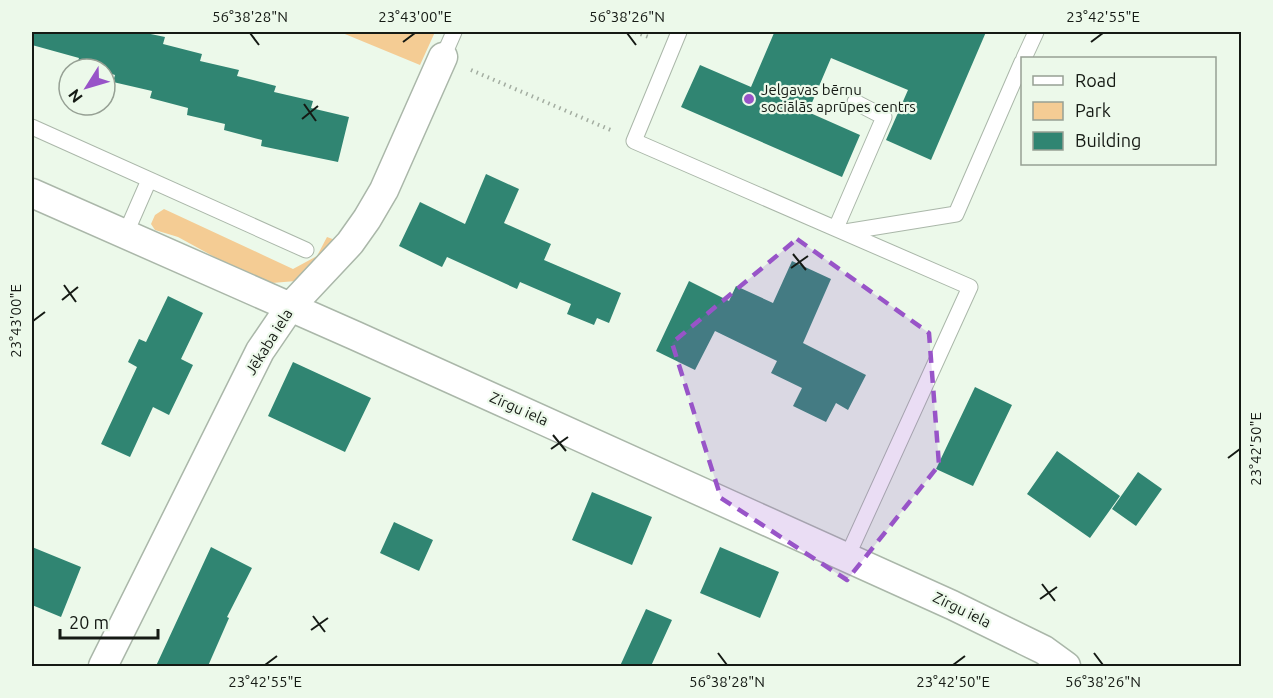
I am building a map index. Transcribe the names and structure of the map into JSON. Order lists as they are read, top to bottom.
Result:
{
  "streets": {
    "street": ["Jēkaba iela", "Zirgu iela"]
  },
  "crossings": [
    ["Jēkaba iela", "Zirgu iela"]
  ],
  "places": ["Jelgavas bērnu sociālās aprūpes centrs"],
  "legend": ["Road", "Park", "Building"],
  "scale_bar": "20 m",
  "north": "bottom left",
  "coordinates": [
    "56°38'28\"N",
    "23°43'00\"E",
    "56°38'26\"N",
    "23°42'55\"E",
    "23°42'50\"E"
  ]
}
